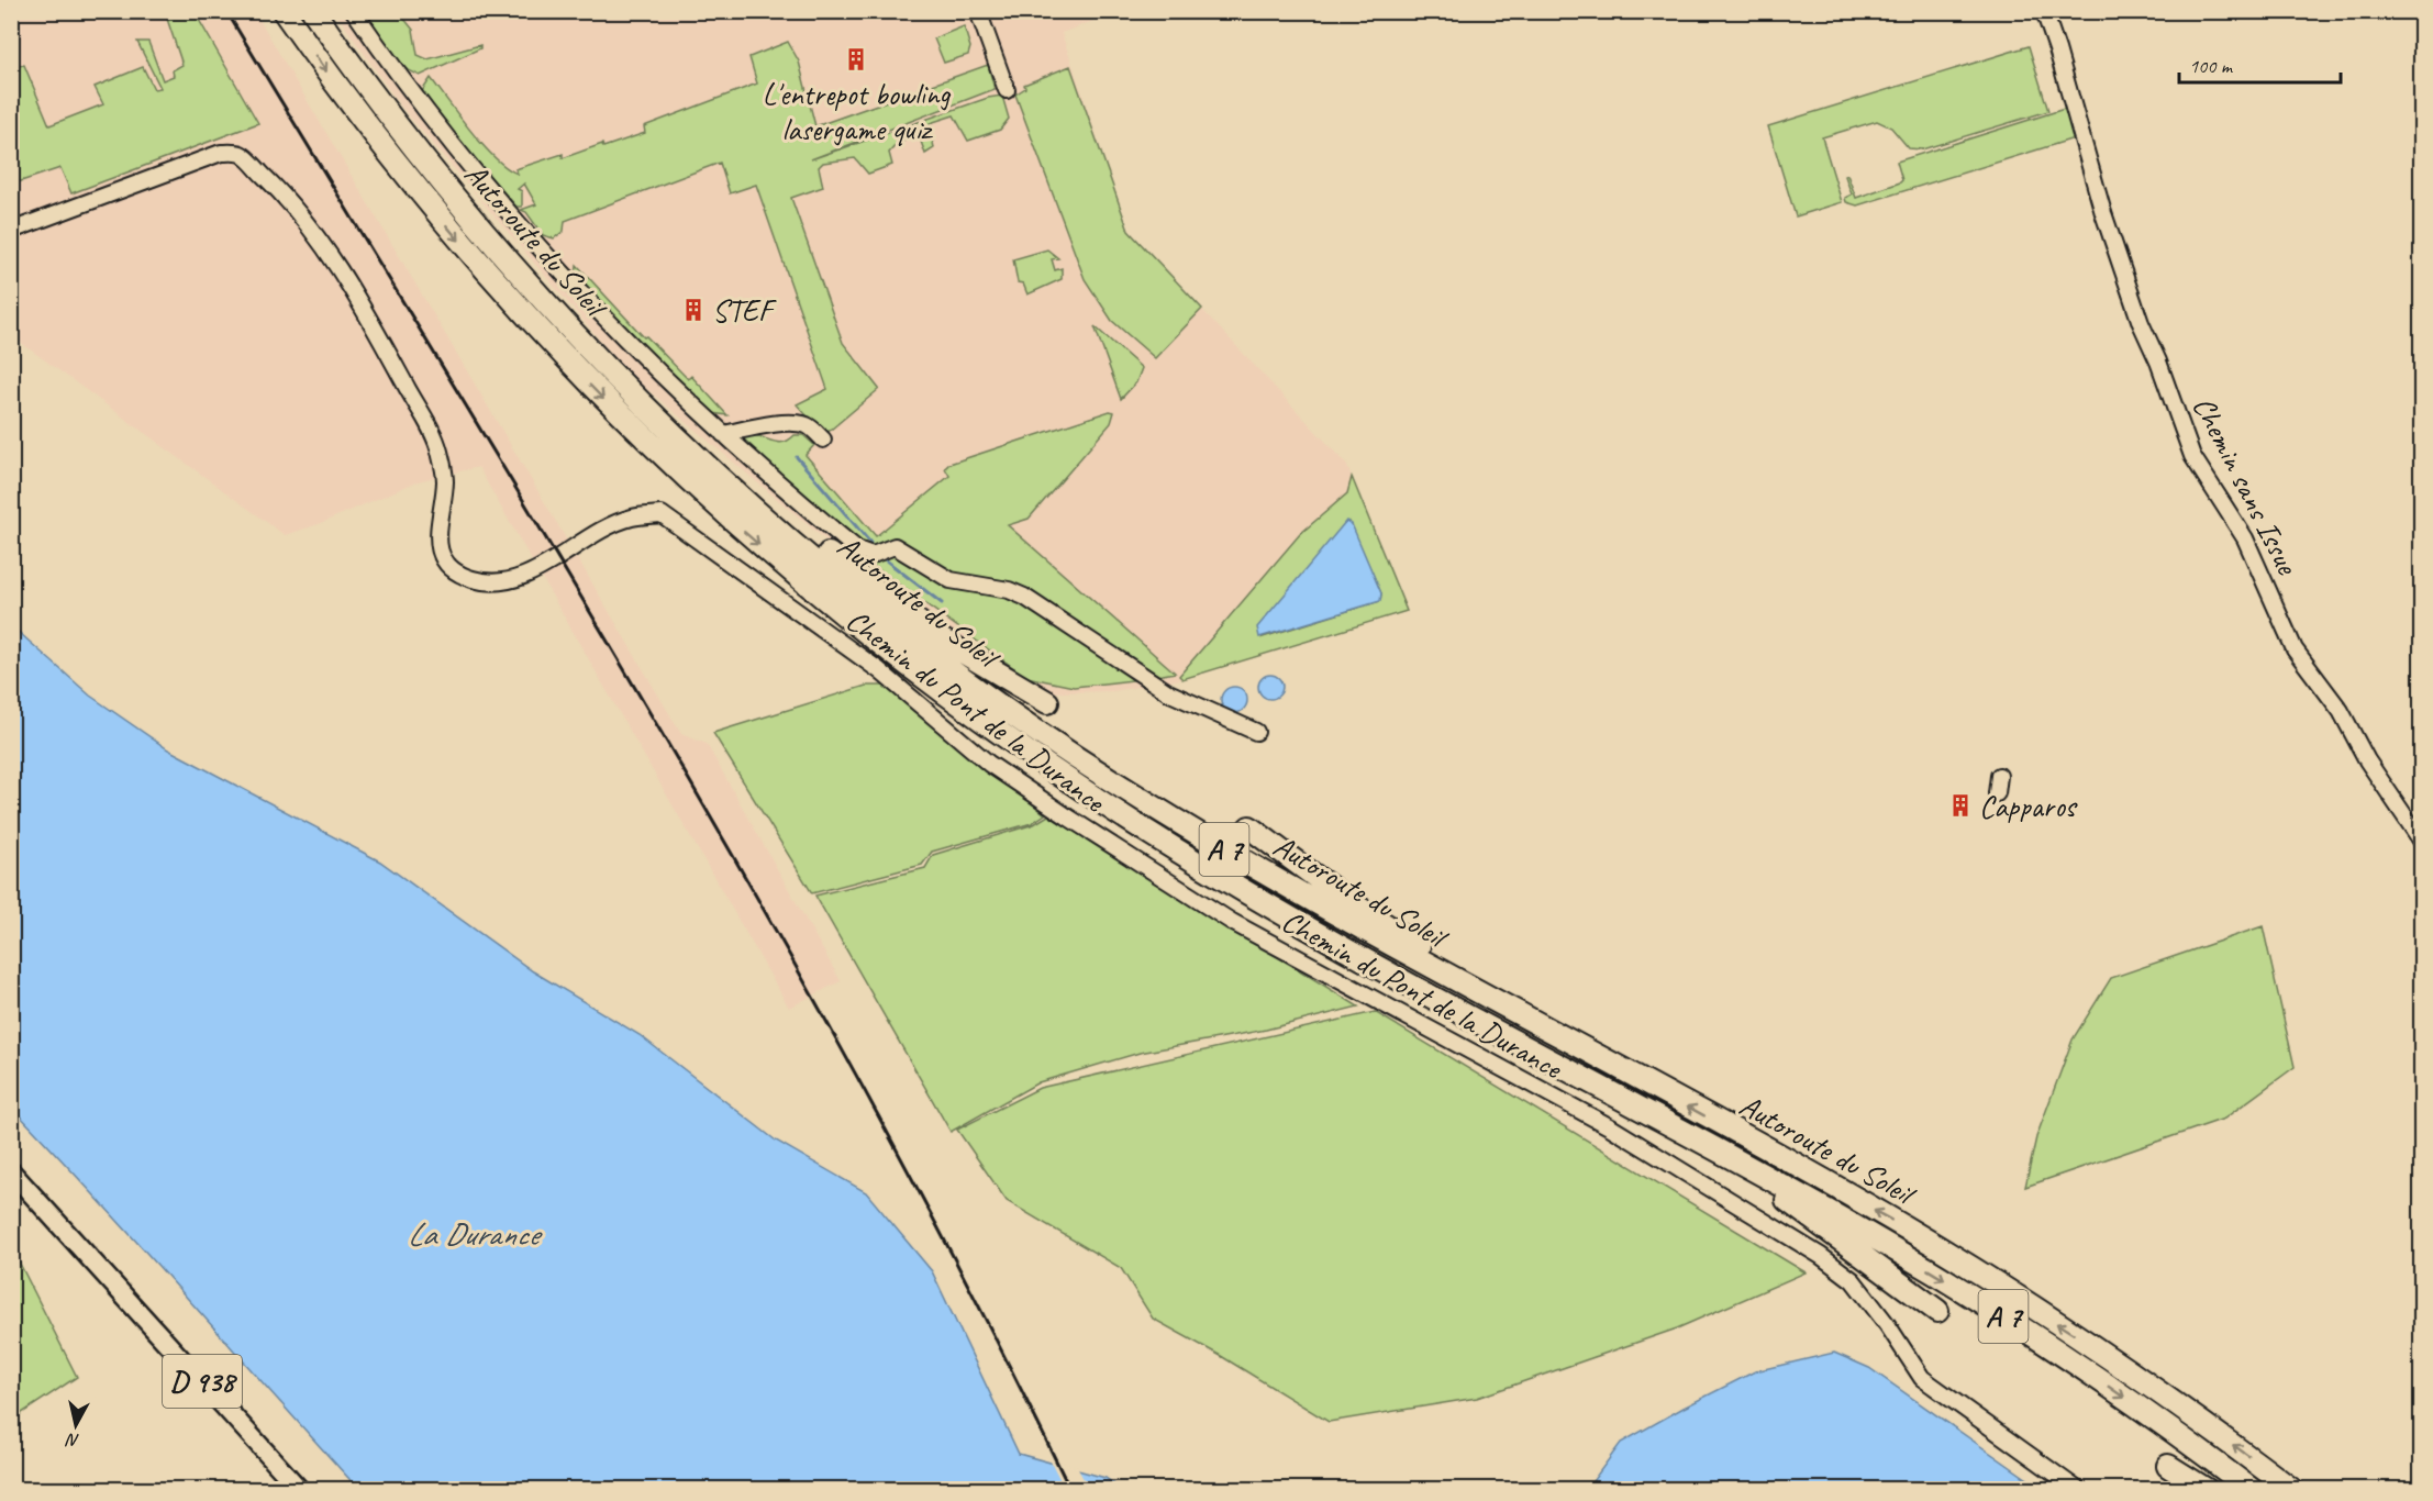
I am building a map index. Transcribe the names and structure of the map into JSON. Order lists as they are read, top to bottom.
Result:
{
  "streets": {
    "highway": ["Autoroute du Soleil", "A 7"],
    "main road": ["D 938"],
    "street": ["Chemin sans Issue", "Chemin du Pont de la Durance"]
  },
  "water": ["La Durance"],
  "places": {
    "building": ["L'entrepot bowling lasergame quiz", "STEF", "Capparos"]
  },
  "scale_bar": "100 m",
  "north": "bottom"
}
